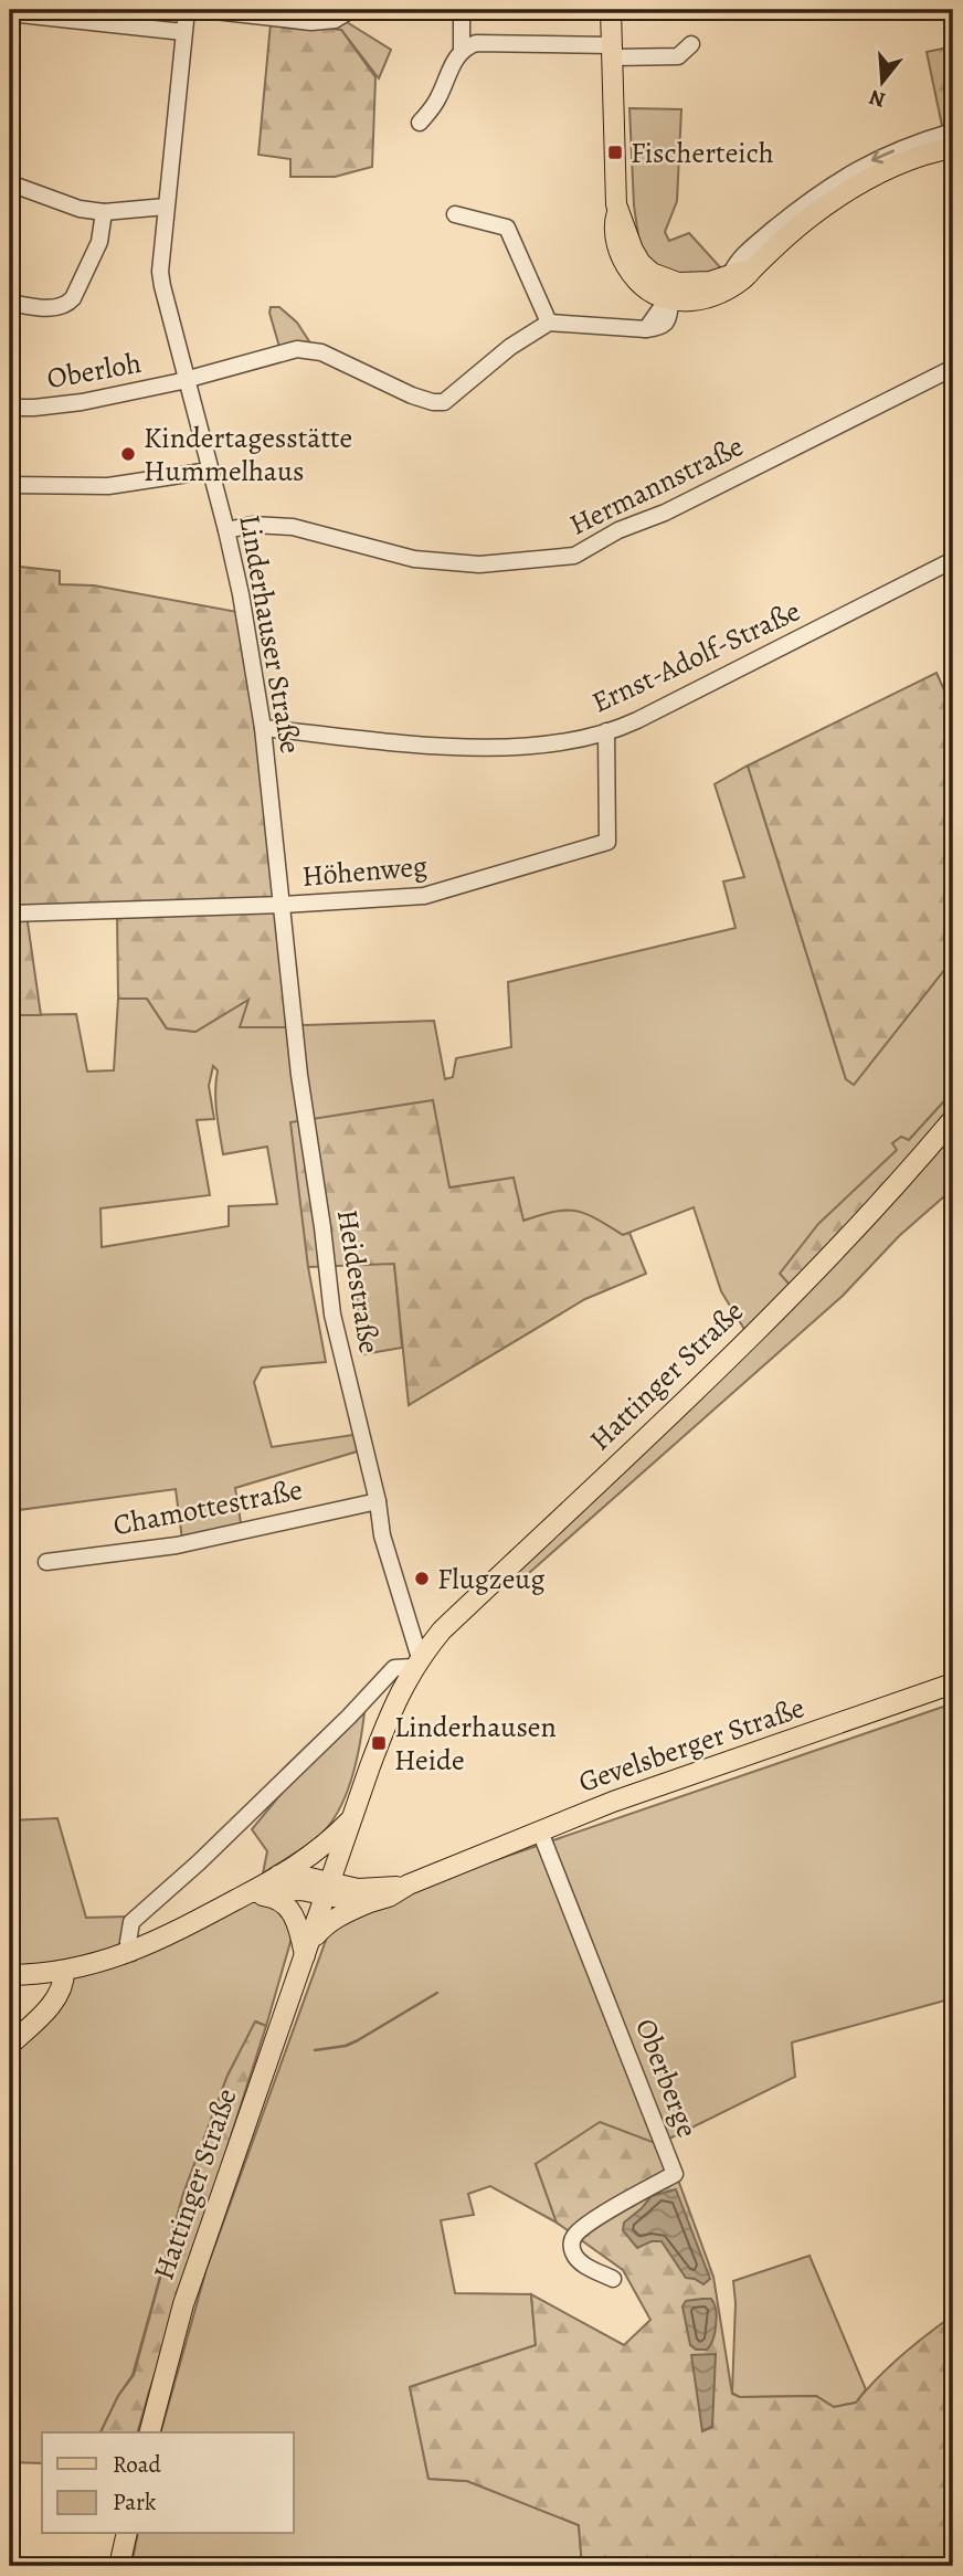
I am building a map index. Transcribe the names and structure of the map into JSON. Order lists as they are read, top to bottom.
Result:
{
  "streets": {
    "main road": ["Hattinger Straße", "Gevelsberger Straße"],
    "street": [
      "Oberloh",
      "Hermannstraße",
      "Linderhauser Straße",
      "Ernst-Adolf-Straße",
      "Höhenweg",
      "Heidestraße",
      "Chamottestraße",
      "Oberberge"
    ]
  },
  "crossings": [
    ["Oberloh", "Linderhauser Straße"],
    ["Hermannstraße", "Linderhauser Straße"],
    ["Linderhauser Straße", "Ernst-Adolf-Straße"],
    ["Linderhauser Straße", "Höhenweg"],
    ["Linderhauser Straße", "Heidestraße"],
    ["Ernst-Adolf-Straße", "Höhenweg"],
    ["Höhenweg", "Heidestraße"],
    ["Heidestraße", "Hattinger Straße"],
    ["Heidestraße", "Chamottestraße"],
    ["Hattinger Straße", "Gevelsberger Straße"],
    ["Gevelsberger Straße", "Oberberge"]
  ],
  "places": {
    "transit": ["Fischerteich", "Linderhausen Heide"],
    "other": ["Kindertagesstätte Hummelhaus", "Flugzeug"]
  },
  "legend": ["Road", "Park"],
  "north": "bottom"
}
